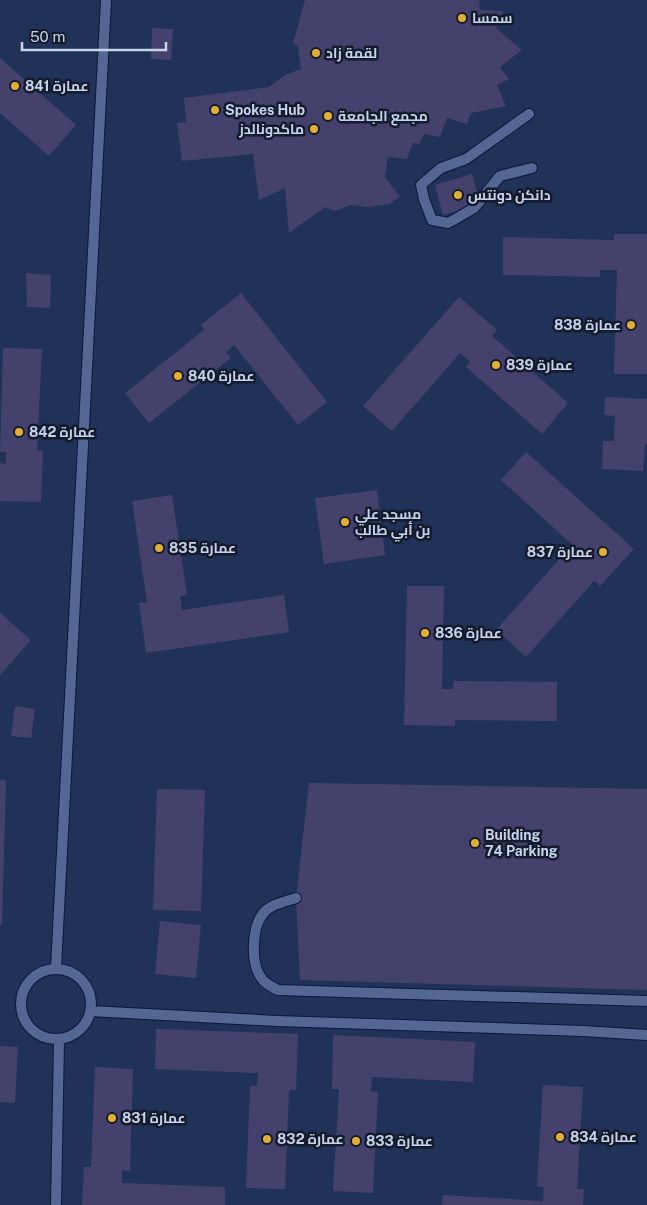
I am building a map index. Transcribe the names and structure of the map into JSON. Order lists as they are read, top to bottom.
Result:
{
  "places": [
    "سمسا",
    "لقمة زاد",
    "عمارة 841",
    "Spokes Hub",
    "مجمع الجامعة",
    "ماكدونالدز",
    "دانكن دونتس",
    "عمارة 838",
    "عمارة 839",
    "عمارة 840",
    "عمارة 842",
    "مسجد علي بن أبي طالب",
    "عمارة 835",
    "عمارة 837",
    "عمارة 836",
    "Building 74 Parking",
    "عمارة 831",
    "عمارة 834",
    "عمارة 832",
    "عمارة 833"
  ],
  "scale_bar": "50 m"
}
